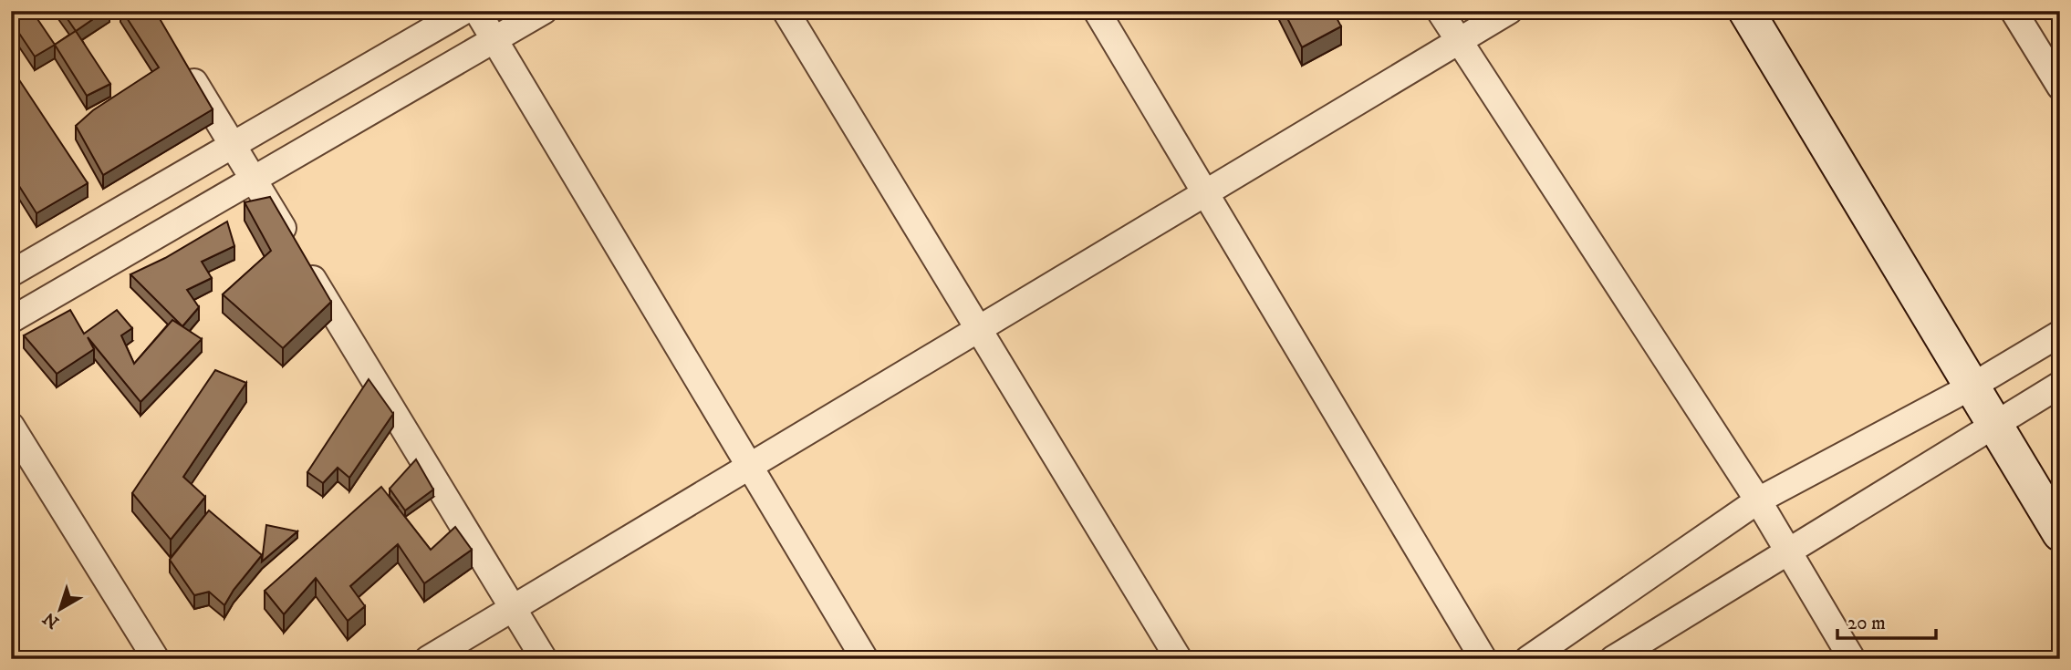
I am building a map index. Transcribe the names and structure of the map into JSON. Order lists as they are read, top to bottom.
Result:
{
  "scale_bar": "20 m",
  "north": "bottom left"
}
